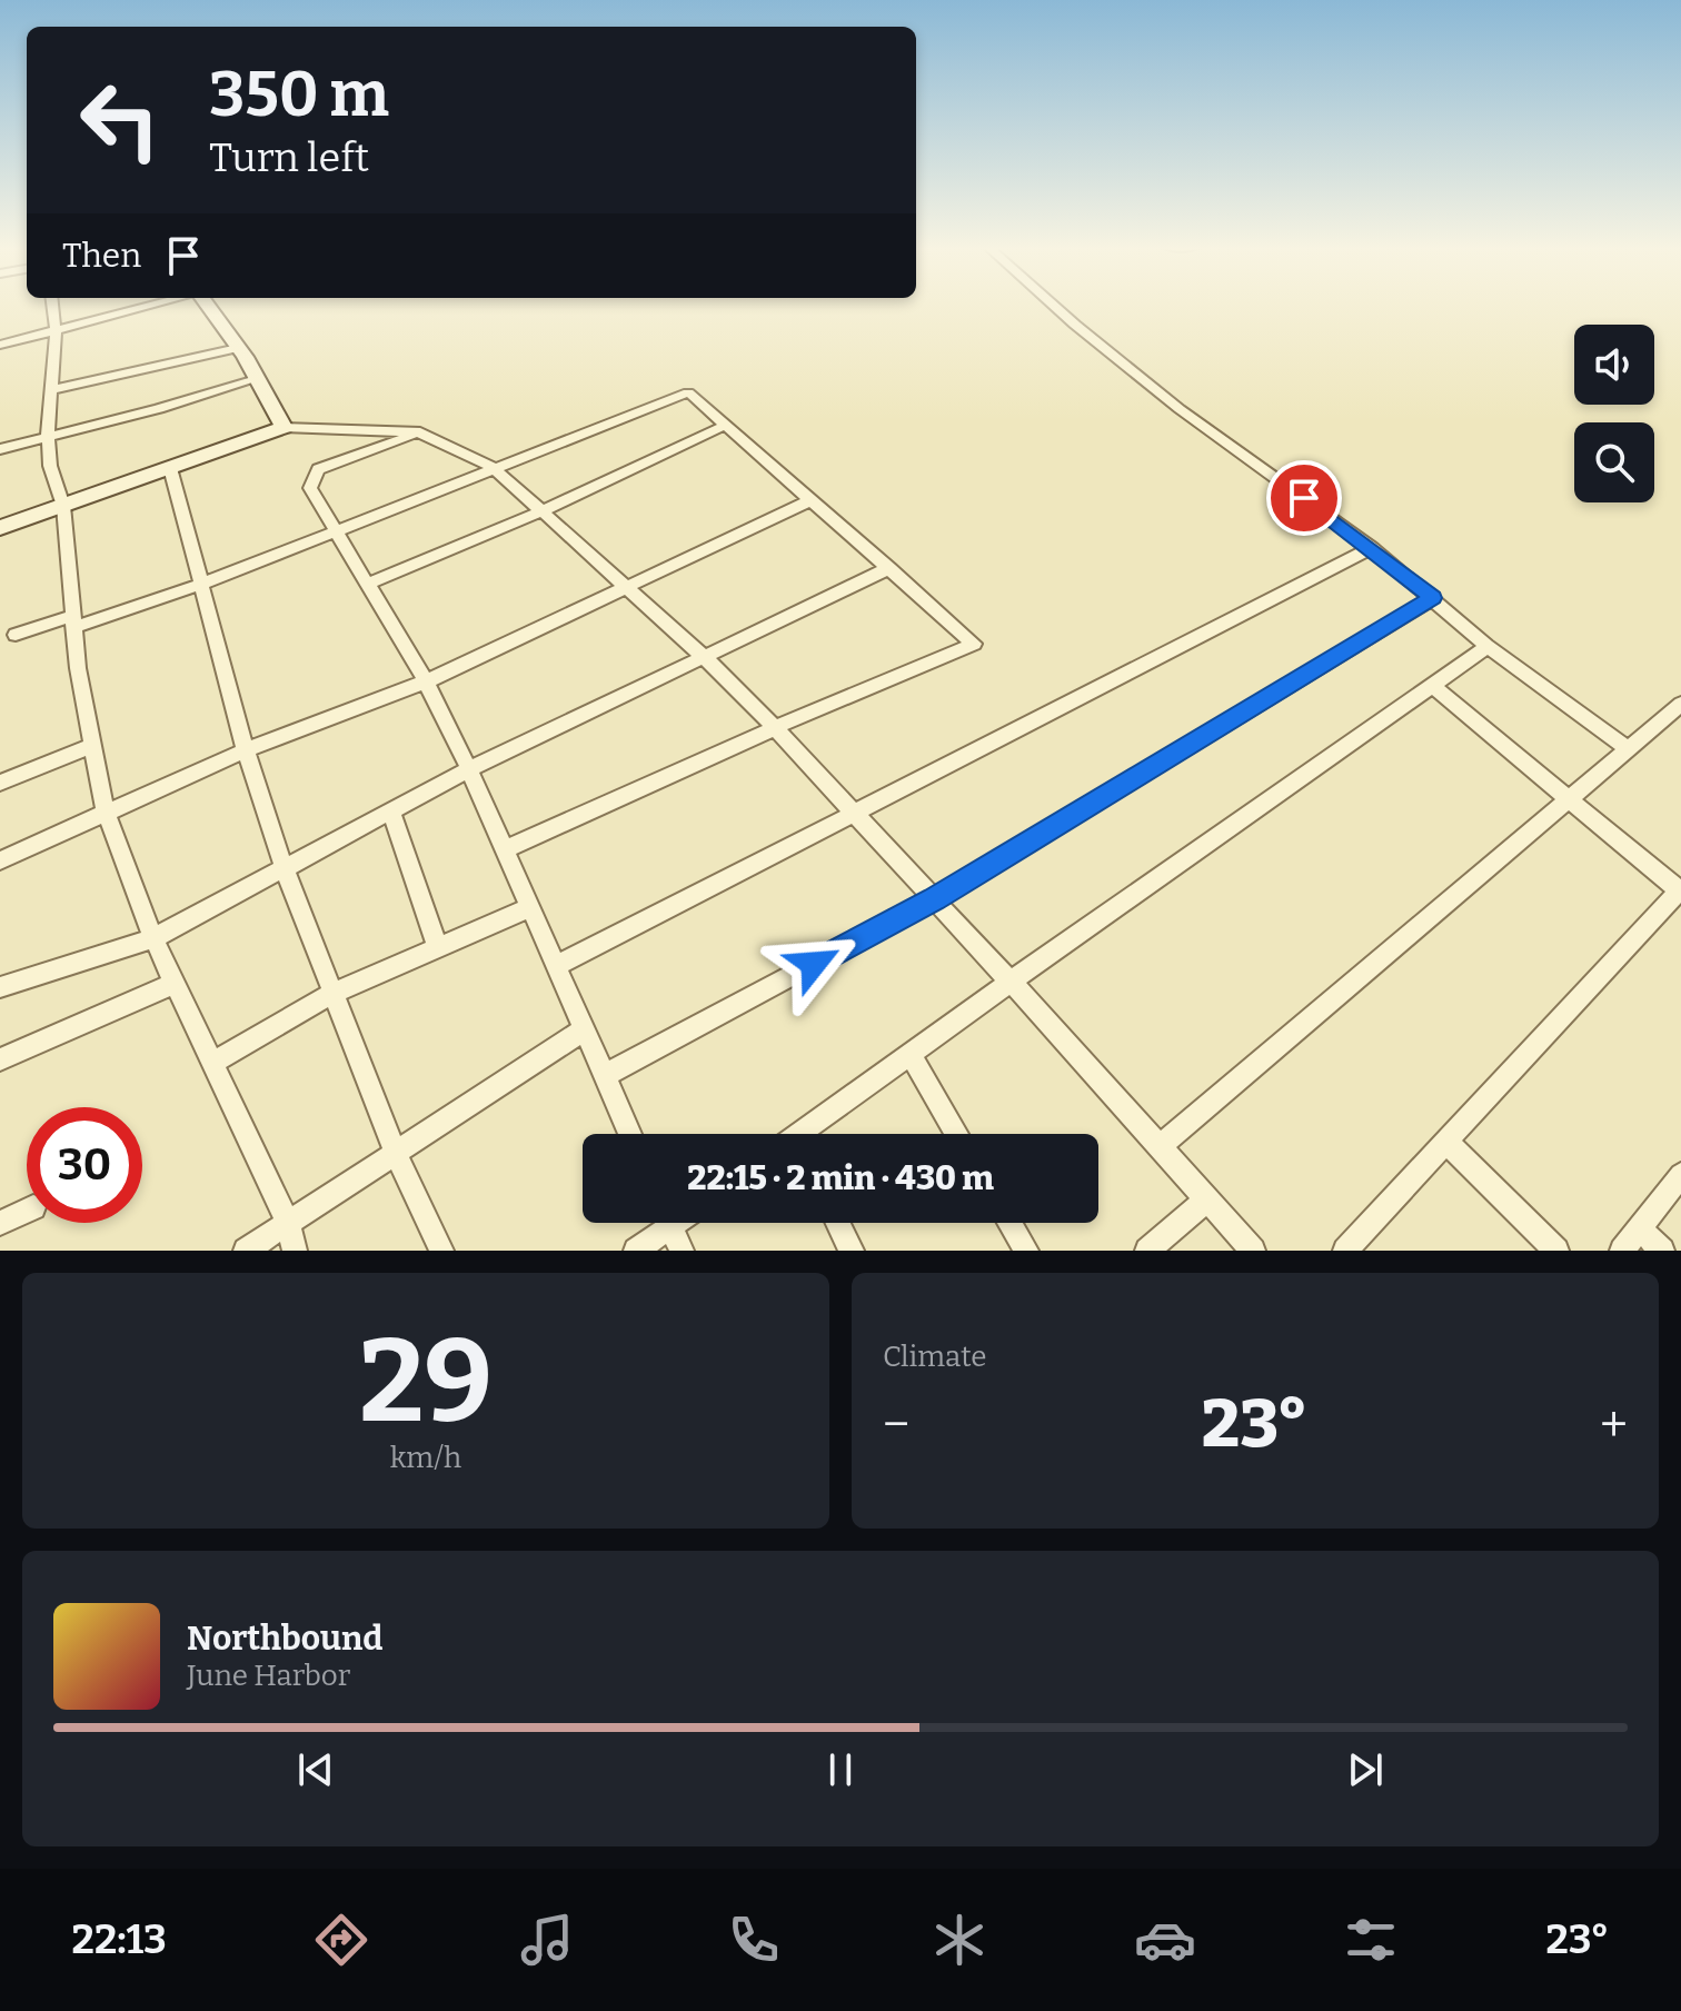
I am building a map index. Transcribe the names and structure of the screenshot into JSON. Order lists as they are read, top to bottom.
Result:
{
  "page": {
    "turn": ["350 m", "Turn left"],
    "then": "Then",
    "limit": "30",
    "trip": "22:15 · 2 min · 430 m",
    "tile": [
      ["29", "km/h"],
      "Climate"
    ],
    "heat": ["−", "23°", "+"],
    "song": ["Northbound", "June Harbor"],
    "tabs": ["22:13", "23°"]
  }
}
